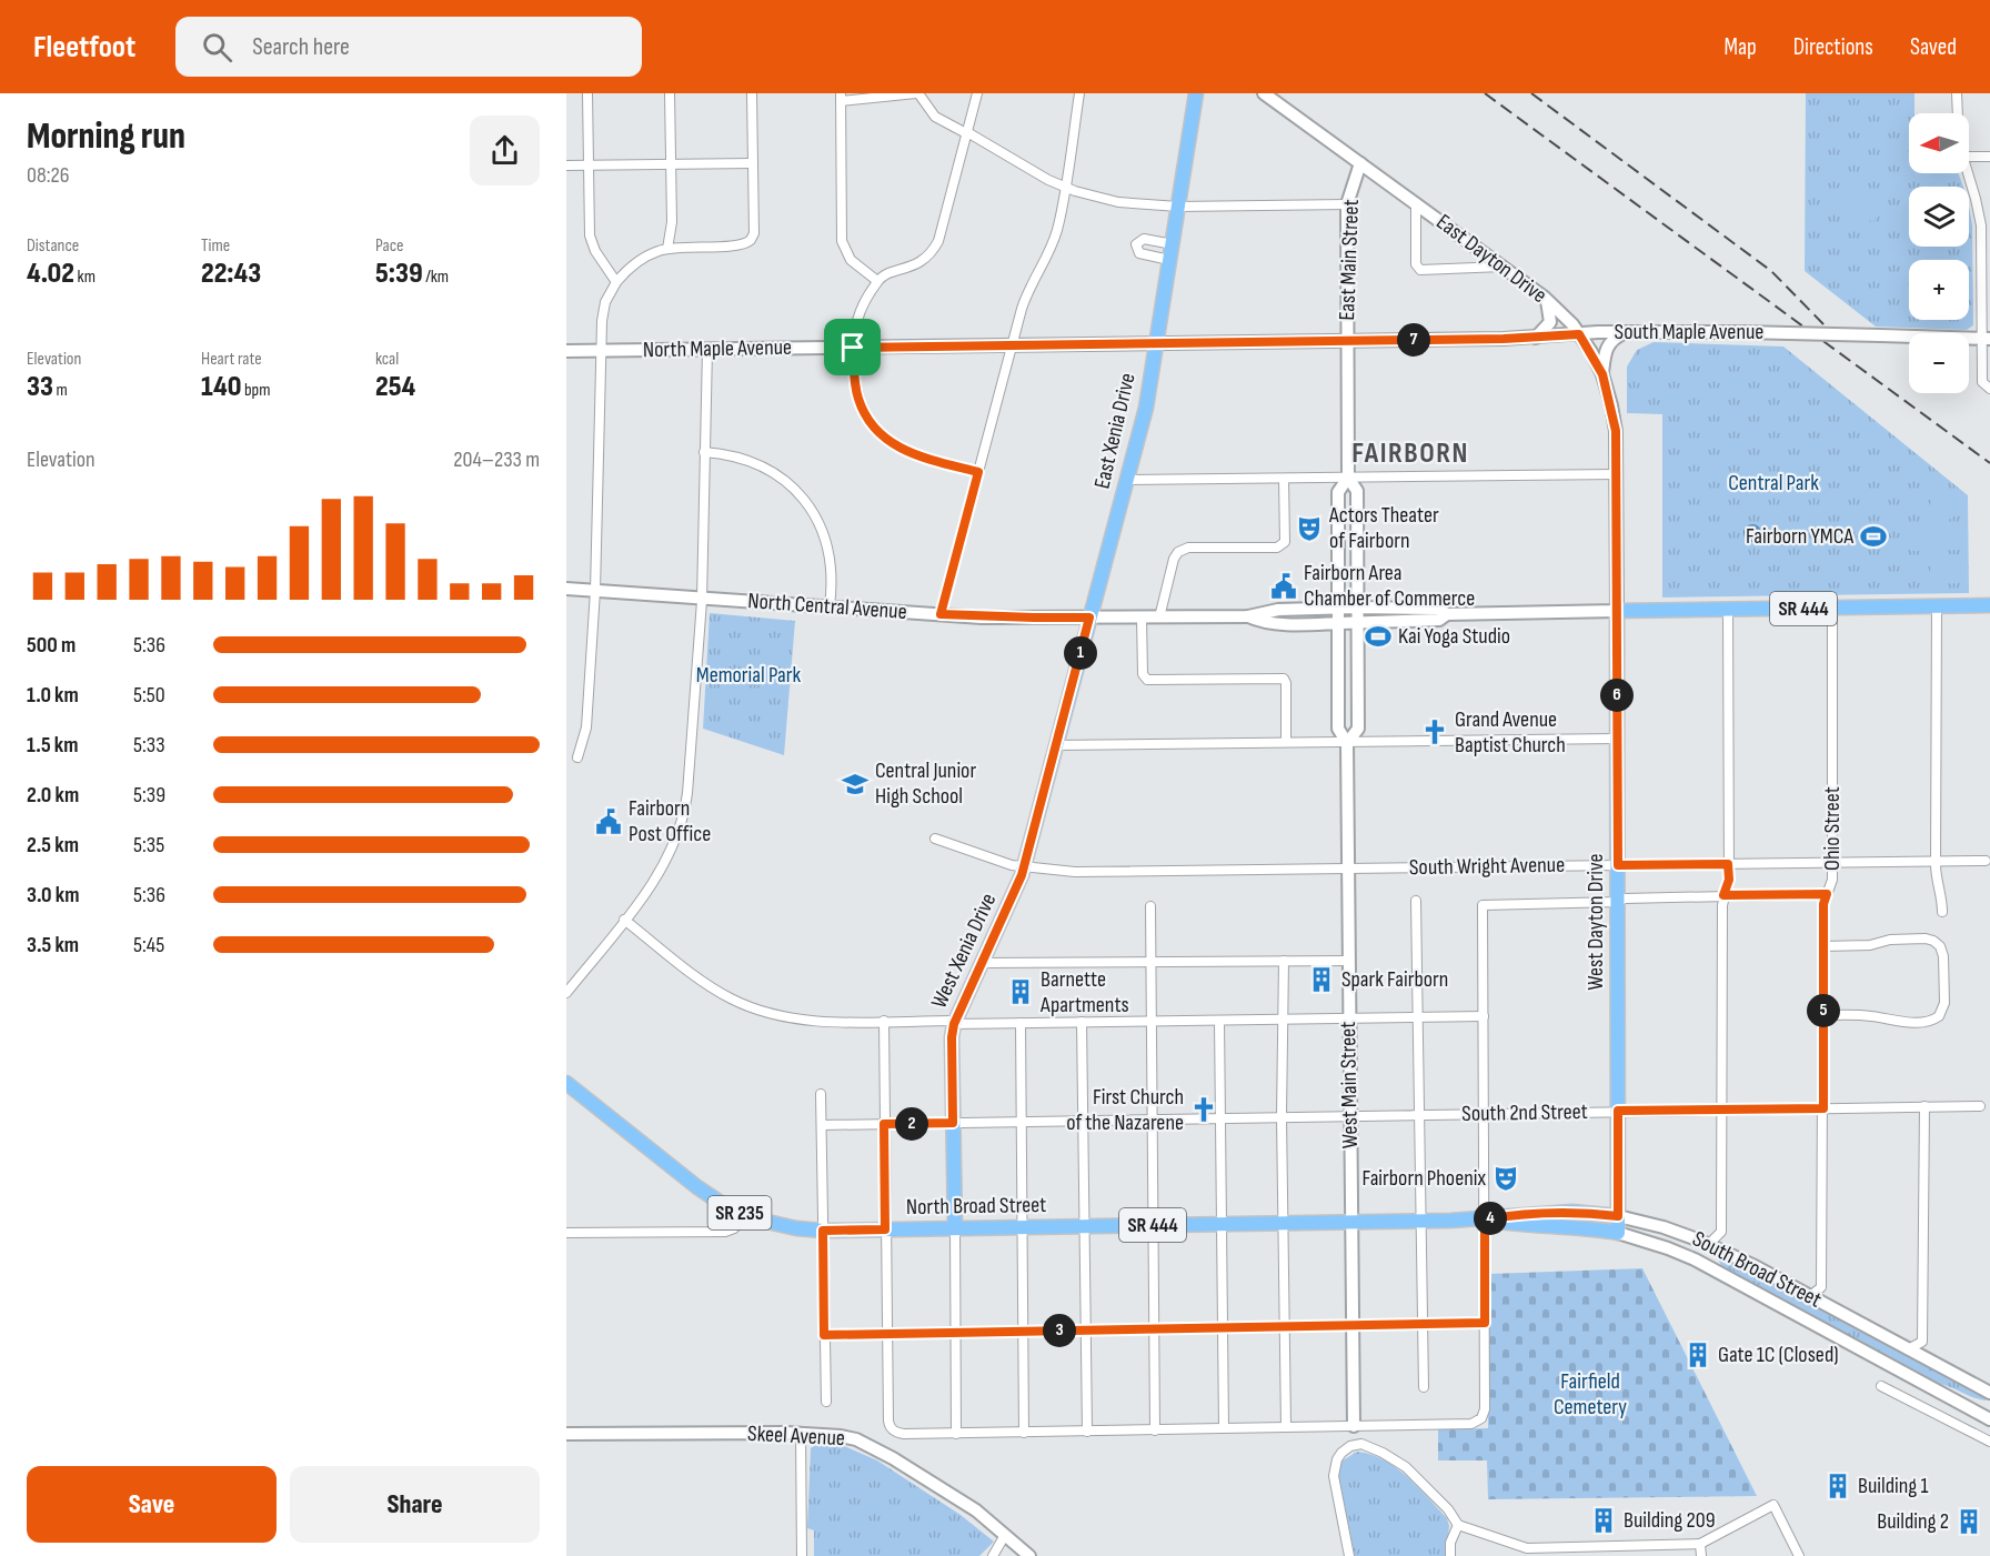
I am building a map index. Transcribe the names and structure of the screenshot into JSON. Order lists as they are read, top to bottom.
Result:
{
  "streets": {
    "main road": [
      "East Xenia Drive",
      "SR 444",
      "West Dayton Drive",
      "West Xenia Drive",
      "North Broad Street",
      "SR 235",
      "South Broad Street"
    ],
    "street": [
      "East Dayton Drive",
      "East Main Street",
      "South Maple Avenue",
      "North Maple Avenue",
      "North Central Avenue",
      "Ohio Street",
      "South Wright Avenue",
      "West Main Street",
      "South 2nd Street",
      "Skeel Avenue"
    ]
  },
  "crossings": [
    ["East Dayton Drive", "East Main Street"],
    ["East Dayton Drive", "South Maple Avenue"],
    ["East Dayton Drive", "SR 444"],
    ["East Dayton Drive", "West Dayton Drive"],
    ["East Main Street", "South Maple Avenue"],
    ["East Main Street", "North Maple Avenue"],
    ["East Main Street", "North Central Avenue"],
    ["East Main Street", "West Main Street"],
    ["South Maple Avenue", "North Maple Avenue"],
    ["North Maple Avenue", "East Xenia Drive"],
    ["East Xenia Drive", "North Central Avenue"],
    ["East Xenia Drive", "West Xenia Drive"],
    ["North Central Avenue", "West Xenia Drive"],
    ["North Central Avenue", "West Main Street"],
    ["SR 444", "Ohio Street"],
    ["SR 444", "West Dayton Drive"],
    ["Ohio Street", "South Wright Avenue"],
    ["Ohio Street", "South 2nd Street"],
    ["Ohio Street", "South Broad Street"],
    ["South Wright Avenue", "West Dayton Drive"],
    ["South Wright Avenue", "West Xenia Drive"],
    ["South Wright Avenue", "West Main Street"],
    ["West Dayton Drive", "South 2nd Street"],
    ["West Dayton Drive", "South Broad Street"],
    ["West Xenia Drive", "South 2nd Street"],
    ["West Xenia Drive", "North Broad Street"],
    ["West Main Street", "South 2nd Street"],
    ["West Main Street", "North Broad Street"],
    ["West Main Street", "South Broad Street"],
    ["North Broad Street", "South Broad Street"]
  ],
  "districts": ["FAIRBORN"],
  "parks": ["Central Park", "Memorial Park", "Fairfield Cemetery"],
  "places": {
    "theatre": ["Actors Theater of Fairborn", "Fairborn Phoenix"],
    "sports": ["Fairborn YMCA", "Kai Yoga Studio"],
    "public building": ["Fairborn Area Chamber of Commerce", "Fairborn Post Office"],
    "church": ["Grand Avenue Baptist Church", "First Church of the Nazarene"],
    "school or university": ["Central Junior High School"],
    "building": [
      "Spark Fairborn",
      "Barnette Apartments",
      "Gate 1C (Closed)",
      "Building 1",
      "Building 209",
      "Building 2"
    ]
  },
  "north": "left",
  "page": {
    "header": "Fleetfoot",
    "search": "Search here",
    "nav": ["Map", "Directions", "Saved"],
    "heading": ["Morning run", "08:26"],
    "map_buttons": ["+", "−"],
    "stats": [
      ["Distance", "4.02 km"],
      ["Time", "22:43"],
      ["Pace", "5:39 /km"],
      ["Elevation", "33 m"],
      ["Heart rate", "140 bpm"],
      ["kcal", "254"]
    ],
    "pins": [
      "7",
      "1",
      "6",
      "5",
      "2",
      "4",
      "3"
    ],
    "chart": ["Elevation", "204–233 m"],
    "list": [
      {
        "name": "500 m",
        "note": "5:36"
      },
      {
        "name": "1.0 km",
        "note": "5:50"
      },
      {
        "name": "1.5 km",
        "note": "5:33"
      },
      {
        "name": "2.0 km",
        "note": "5:39"
      },
      {
        "name": "2.5 km",
        "note": "5:35"
      },
      {
        "name": "3.0 km",
        "note": "5:36"
      },
      {
        "name": "3.5 km",
        "note": "5:45"
      }
    ],
    "buttons": ["Save", "Share"]
  }
}
